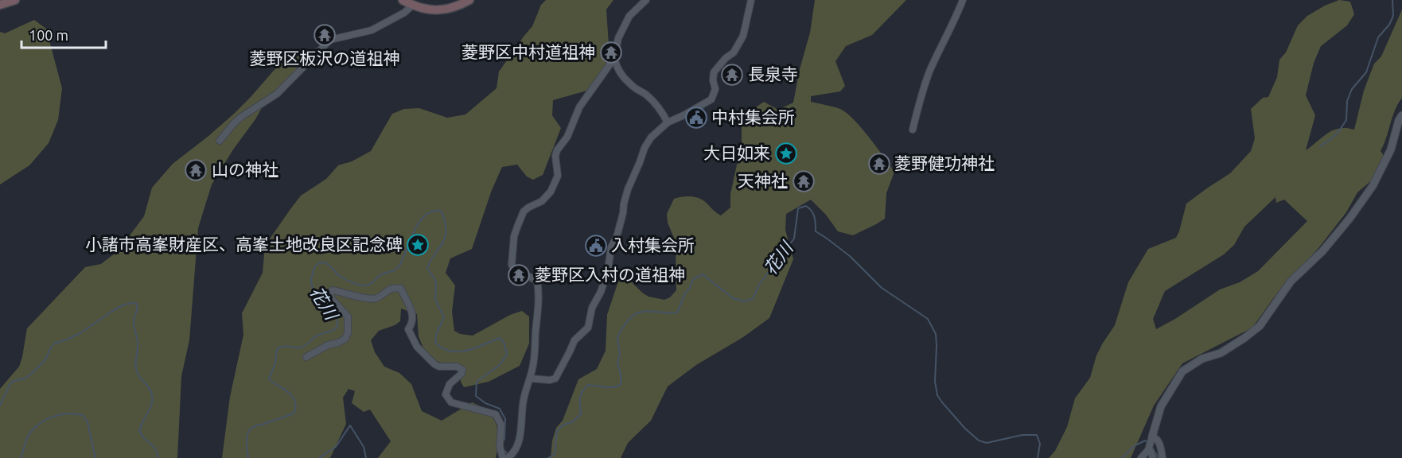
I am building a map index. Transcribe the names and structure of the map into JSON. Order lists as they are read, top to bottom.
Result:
{
  "water": ["花川"],
  "places": {
    "temple": [
      "菱野区板沢の道祖神",
      "菱野区中村道祖神",
      "長泉寺",
      "菱野健功神社",
      "山の神社",
      "天神社",
      "菱野区入村の道祖神"
    ],
    "public building": ["中村集会所", "入村集会所"],
    "place": ["大日如来", "小諸市高峯財産区、高峯土地改良区記念碑"]
  },
  "scale_bar": "100 m"
}
